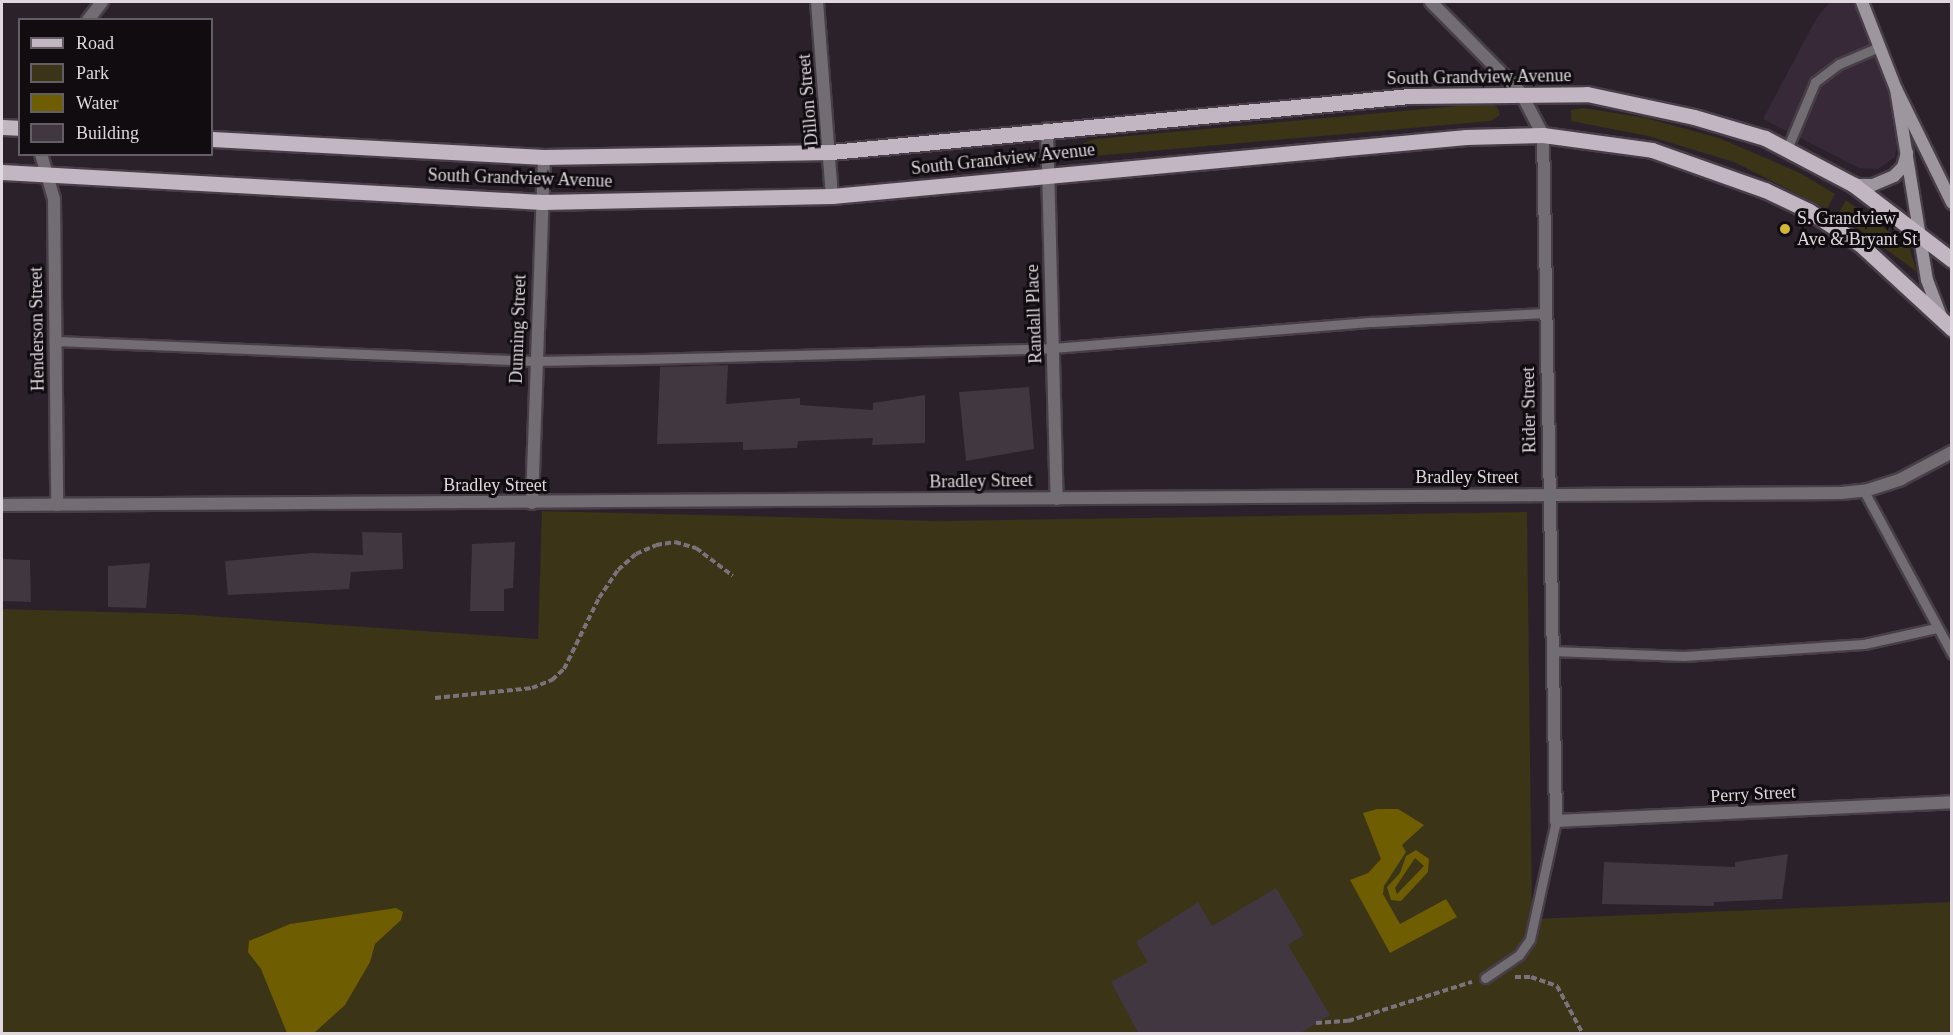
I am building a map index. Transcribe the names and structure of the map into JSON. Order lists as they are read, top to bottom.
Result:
{
  "streets": {
    "main road": ["South Grandview Avenue"],
    "street": [
      "Dillon Street",
      "Randall Place",
      "Henderson Street",
      "Dunning Street",
      "Rider Street",
      "Bradley Street",
      "Perry Street"
    ]
  },
  "crossings": [
    ["South Grandview Avenue", "Dillon Street"],
    ["South Grandview Avenue", "Randall Place"],
    ["South Grandview Avenue", "Henderson Street"],
    ["South Grandview Avenue", "Dunning Street"],
    ["South Grandview Avenue", "Rider Street"],
    ["Randall Place", "Bradley Street"],
    ["Henderson Street", "Bradley Street"],
    ["Dunning Street", "Bradley Street"],
    ["Rider Street", "Bradley Street"],
    ["Rider Street", "Perry Street"]
  ],
  "places": ["S. Grandview Ave & Bryant St"],
  "legend": [
    "Road",
    "Park",
    "Water",
    "Building"
  ]
}
